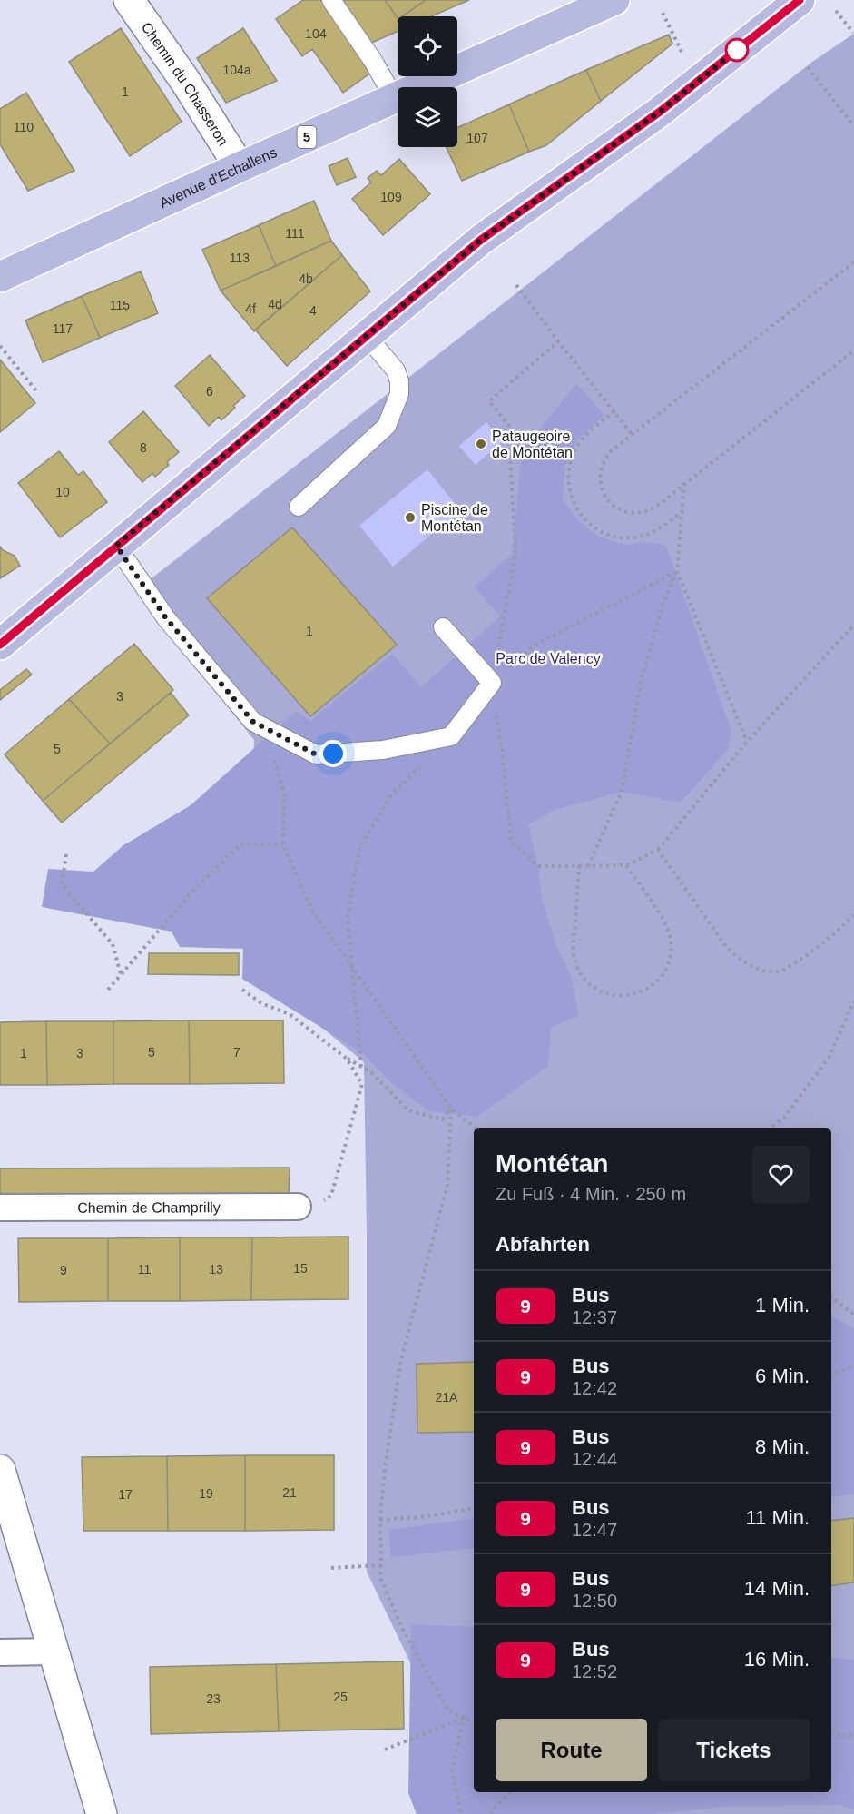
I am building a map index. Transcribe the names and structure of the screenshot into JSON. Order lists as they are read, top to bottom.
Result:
{
  "streets": {
    "main road": ["5", "Avenue d'Echallens"],
    "street": ["Chemin du Chasseron", "Chemin de Champrilly"]
  },
  "crossings": [
    ["Chemin du Chasseron", "Avenue d'Echallens"]
  ],
  "parks": ["Parc de Valency"],
  "places": ["Pataugeoire de Montétan", "Piscine de Montétan"],
  "lines": ["bus line 9"],
  "house_numbers": [
    "104",
    "104a",
    "1",
    "110",
    "107",
    "109",
    "111",
    "113",
    "4b",
    "4d",
    "115",
    "4f",
    "4",
    "117",
    "6",
    "8",
    "10",
    "1",
    "3",
    "5",
    "5",
    "7",
    "1",
    "3",
    "15",
    "11",
    "13",
    "9",
    "21A",
    "21",
    "19",
    "17",
    "25",
    "23"
  ],
  "page": {
    "heading": [
      ["Montétan", "Zu Fuß · 4 Min. · 250 m"],
      "Abfahrten"
    ],
    "list": [
      {
        "mark": "9",
        "name": "Bus",
        "note": "12:37",
        "value": "1 Min."
      },
      {
        "mark": "9",
        "name": "Bus",
        "note": "12:42",
        "value": "6 Min."
      },
      {
        "mark": "9",
        "name": "Bus",
        "note": "12:44",
        "value": "8 Min."
      },
      {
        "mark": "9",
        "name": "Bus",
        "note": "12:47",
        "value": "11 Min."
      },
      {
        "mark": "9",
        "name": "Bus",
        "note": "12:50",
        "value": "14 Min."
      },
      {
        "mark": "9",
        "name": "Bus",
        "note": "12:52",
        "value": "16 Min."
      }
    ],
    "buttons": ["Route", "Tickets"]
  }
}
